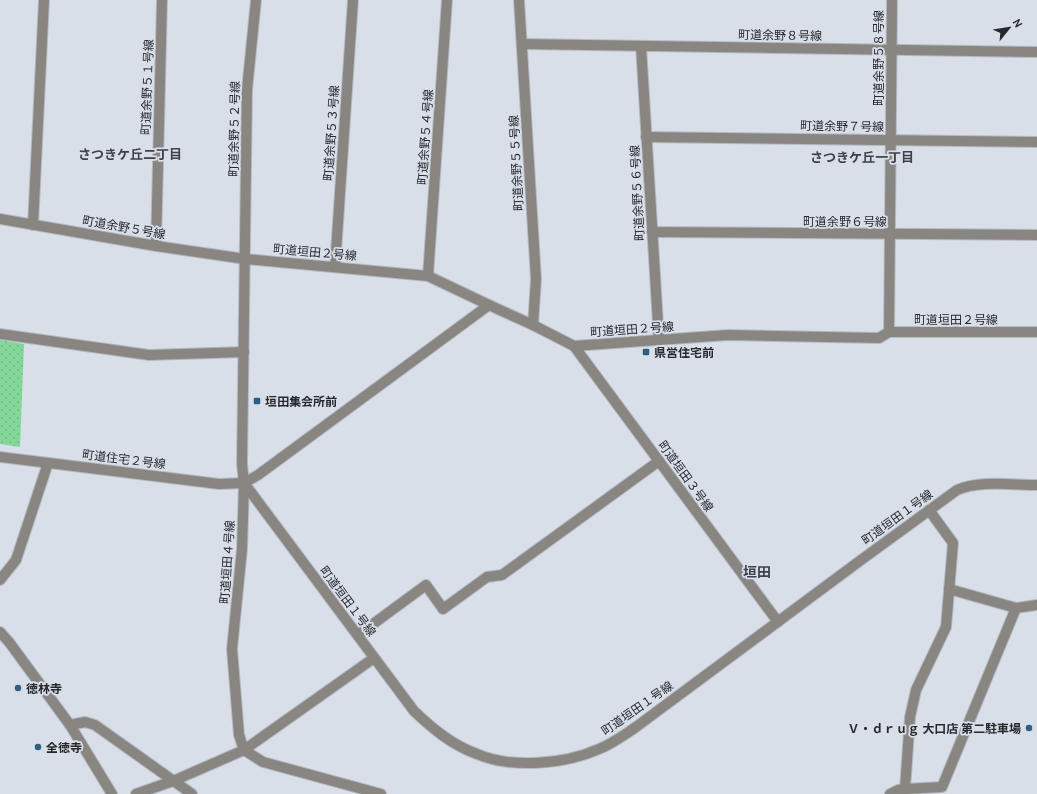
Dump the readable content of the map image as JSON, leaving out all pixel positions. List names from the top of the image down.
{
  "streets": {
    "street": [
      "町道余野８号線",
      "町道余野５８号線",
      "町道余野５１号線",
      "町道余野７号線",
      "町道余野５２号線",
      "町道余野５３号線",
      "町道余野５４号線",
      "町道余野５５号線",
      "町道余野５６号線",
      "町道余野６号線",
      "町道余野５号線",
      "町道垣田２号線",
      "町道住宅２号線",
      "町道垣田３号線",
      "町道垣田１号線",
      "町道垣田４号線"
    ]
  },
  "crossings": [
    ["町道余野８号線", "町道余野５８号線"],
    ["町道余野８号線", "町道余野５５号線"],
    ["町道余野８号線", "町道余野５６号線"],
    ["町道余野５８号線", "町道余野７号線"],
    ["町道余野５８号線", "町道余野６号線"],
    ["町道余野５８号線", "町道垣田２号線"],
    ["町道余野５１号線", "町道余野５号線"],
    ["町道余野７号線", "町道余野５６号線"],
    ["町道余野５２号線", "町道余野５号線"],
    ["町道余野５２号線", "町道垣田２号線"],
    ["町道余野５２号線", "町道垣田４号線"],
    ["町道余野５３号線", "町道垣田２号線"],
    ["町道余野５４号線", "町道垣田２号線"],
    ["町道余野５５号線", "町道垣田２号線"],
    ["町道余野５６号線", "町道余野６号線"],
    ["町道余野５６号線", "町道垣田２号線"],
    ["町道余野５号線", "町道垣田２号線"],
    ["町道余野５号線", "町道垣田４号線"],
    ["町道垣田２号線", "町道垣田３号線"],
    ["町道垣田２号線", "町道垣田４号線"],
    ["町道住宅２号線", "町道垣田１号線"],
    ["町道住宅２号線", "町道垣田４号線"],
    ["町道垣田３号線", "町道垣田１号線"],
    ["町道垣田１号線", "町道垣田４号線"]
  ],
  "districts": ["さつきケ丘二丁目", "さつきケ丘一丁目", "垣田"],
  "places": {
    "transit": ["県営住宅前", "垣田集会所前"],
    "other": ["徳林寺", "Ｖ・ｄｒｕｇ 大口店 第二駐車場", "全徳寺"]
  },
  "north": "top right"
}
